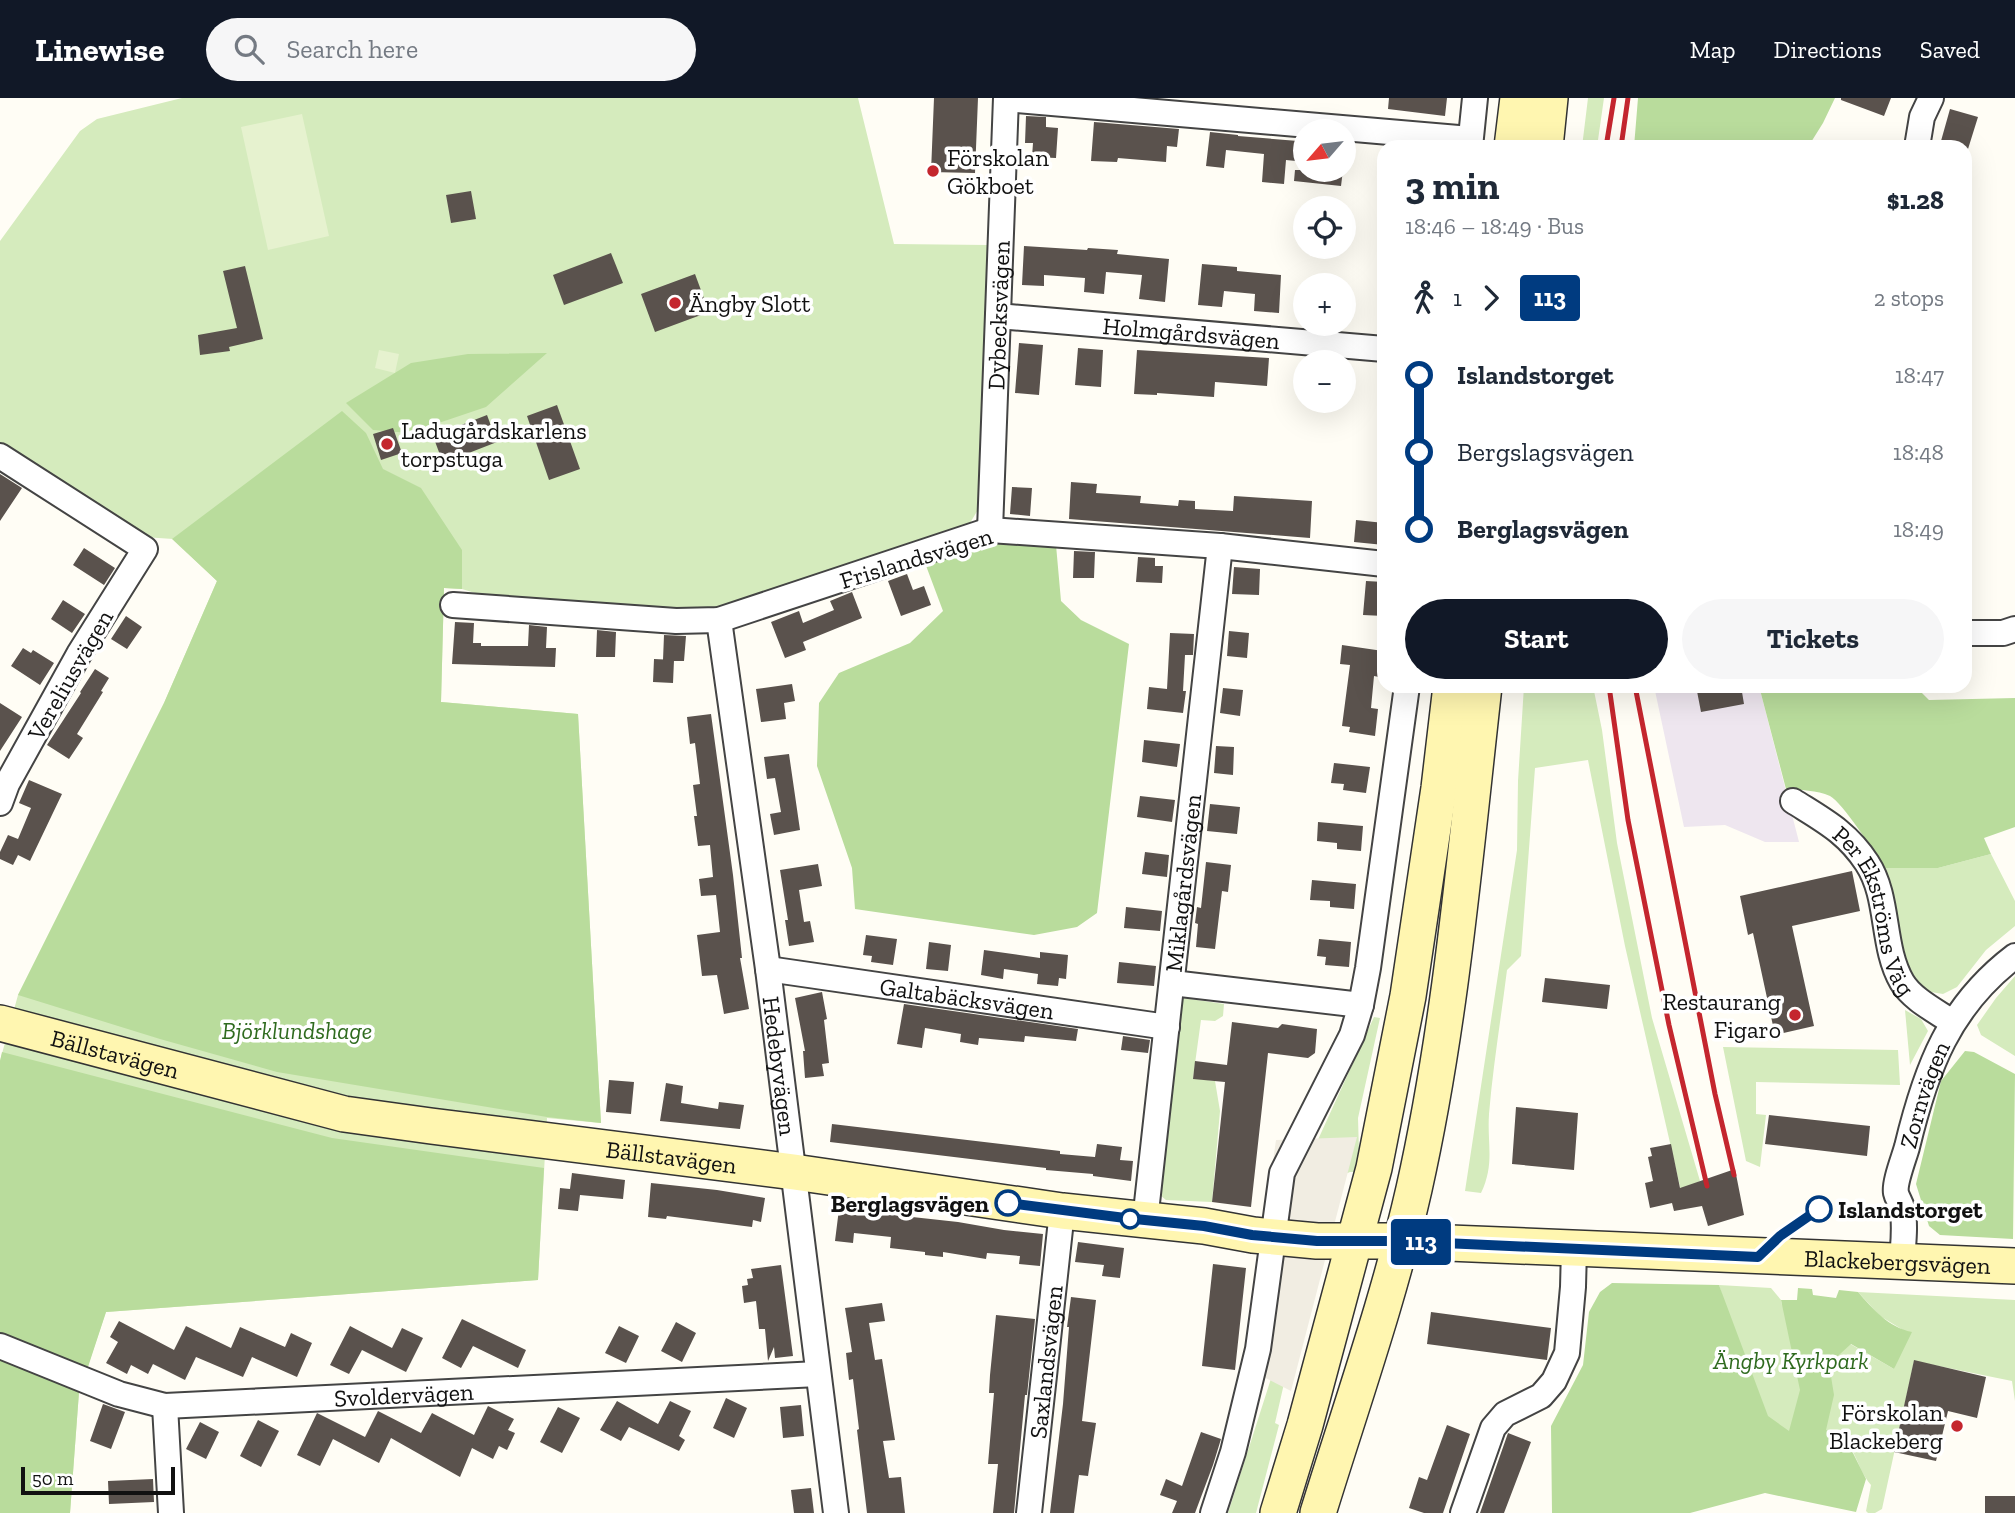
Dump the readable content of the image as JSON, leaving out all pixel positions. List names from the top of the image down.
{
  "streets": {
    "main road": ["Bällstavägen", "Blackebergsvägen"],
    "street": [
      "Dybecksvägen",
      "Holmgårdsvägen",
      "Frislandsvägen",
      "Vereliusvägen",
      "Miklagårdsvägen",
      "Per Ekströms Väg",
      "Galtabäcksvägen",
      "Hedebyvägen",
      "Zornvägen",
      "Saxlandsvägen",
      "Svoldervägen"
    ]
  },
  "crossings": [
    ["Dybecksvägen", "Holmgårdsvägen"],
    ["Dybecksvägen", "Frislandsvägen"],
    ["Frislandsvägen", "Miklagårdsvägen"],
    ["Frislandsvägen", "Hedebyvägen"],
    ["Miklagårdsvägen", "Galtabäcksvägen"],
    ["Miklagårdsvägen", "Bällstavägen"],
    ["Per Ekströms Väg", "Zornvägen"],
    ["Galtabäcksvägen", "Hedebyvägen"],
    ["Bällstavägen", "Hedebyvägen"],
    ["Bällstavägen", "Blackebergsvägen"],
    ["Bällstavägen", "Saxlandsvägen"],
    ["Hedebyvägen", "Svoldervägen"],
    ["Zornvägen", "Blackebergsvägen"]
  ],
  "parks": ["Björklundshage", "Ängby Kyrkpark"],
  "places": [
    "Förskolan Gökboet",
    "Ängby Slott",
    "Ladugårdskarlens torpstuga",
    "Restaurang Figaro",
    "Berglagsvägen",
    "Islandstorget",
    "Förskolan Blackeberg"
  ],
  "lines": ["bus line 113"],
  "scale_bar": "50 m",
  "north": "bottom left",
  "page": {
    "header": "Linewise",
    "search": "Search here",
    "nav": ["Map", "Directions", "Saved"],
    "on_map": "113",
    "map_buttons": ["+", "−"],
    "heading": ["3 min", "18:46 – 18:49 · Bus", "$1.28"],
    "legs": ["1", "113", "2 stops"],
    "list": [
      {
        "name": "Islandstorget",
        "value": "18:47"
      },
      {
        "name": "Bergslagsvägen",
        "value": "18:48"
      },
      {
        "name": "Berglagsvägen",
        "value": "18:49"
      }
    ],
    "buttons": ["Start", "Tickets"],
    "scale": "50 m"
  }
}
